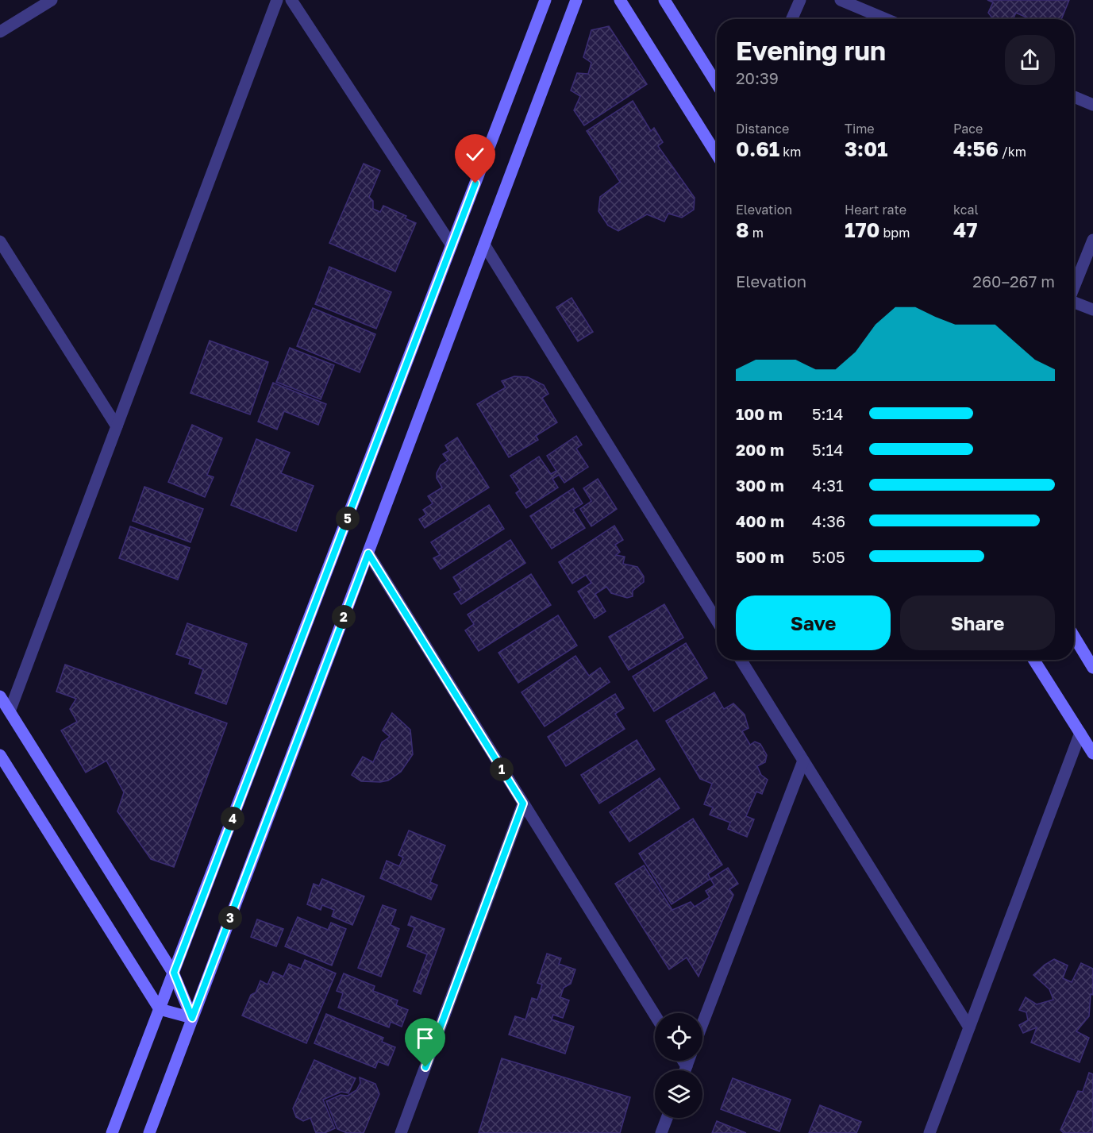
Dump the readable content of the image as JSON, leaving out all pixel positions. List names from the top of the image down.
{
  "page": {
    "heading": ["Evening run", "20:39"],
    "stats": [
      ["Distance", "0.61 km"],
      ["Time", "3:01"],
      ["Pace", "4:56 /km"],
      ["Elevation", "8 m"],
      ["Heart rate", "170 bpm"],
      ["kcal", "47"]
    ],
    "chart": ["Elevation", "260–267 m"],
    "list": [
      {
        "name": "100 m",
        "note": "5:14"
      },
      {
        "name": "200 m",
        "note": "5:14"
      },
      {
        "name": "300 m",
        "note": "4:31"
      },
      {
        "name": "400 m",
        "note": "4:36"
      },
      {
        "name": "500 m",
        "note": "5:05"
      }
    ],
    "pins": [
      "5",
      "2",
      "1",
      "4",
      "3"
    ],
    "buttons": ["Save", "Share"]
  }
}
